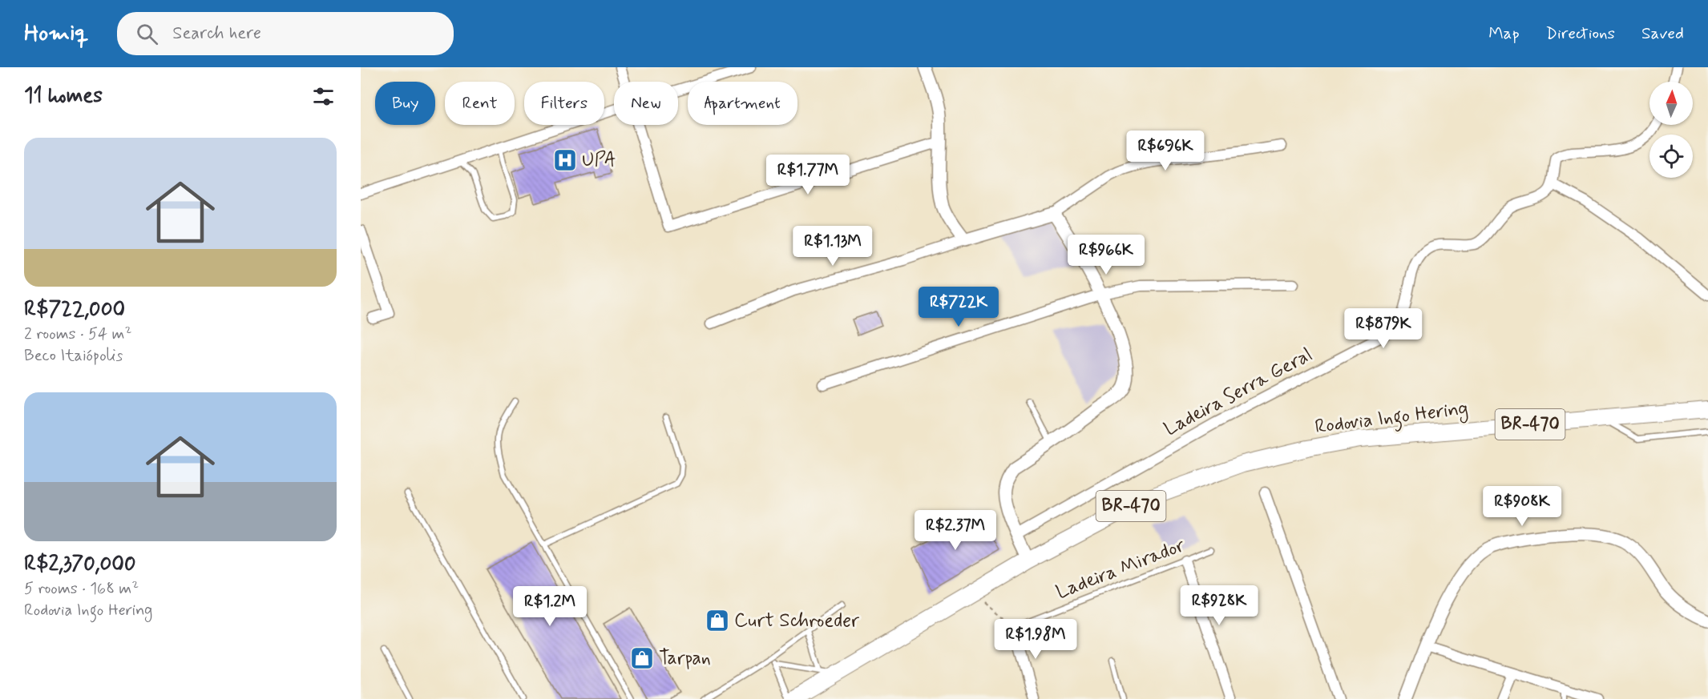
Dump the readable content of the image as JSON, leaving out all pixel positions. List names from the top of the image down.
{
  "streets": {
    "highway": ["Rodovia Ingo Hering", "BR-470"],
    "street": ["Ladeira Serra Geral"],
    "lane": ["Ladeira Mirador"]
  },
  "places": {
    "hospital": ["UPA"],
    "shop": ["Curt Schroeder", "Tarpan"]
  },
  "north": "top",
  "page": {
    "header": "Homiq",
    "search": "Search here",
    "nav": ["Map", "Directions", "Saved"],
    "heading": "11 homes",
    "chip": [
      "Buy",
      "Rent",
      "Filters",
      "New",
      "Apartment"
    ],
    "list": [
      {
        "name": "R$722,000",
        "note": "2 rooms · 54 m² · Beco Itaiópolis"
      },
      {
        "name": "R$2,370,000",
        "note": "5 rooms · 168 m² · Rodovia Ingo Hering"
      }
    ],
    "price": [
      "R$696K",
      "R$1.77M",
      "R$1.13M",
      "R$966K",
      "R$722K",
      "R$879K",
      "R$908K",
      "R$2.37M",
      "R$928K",
      "R$1.2M",
      "R$1.98M"
    ]
  }
}
